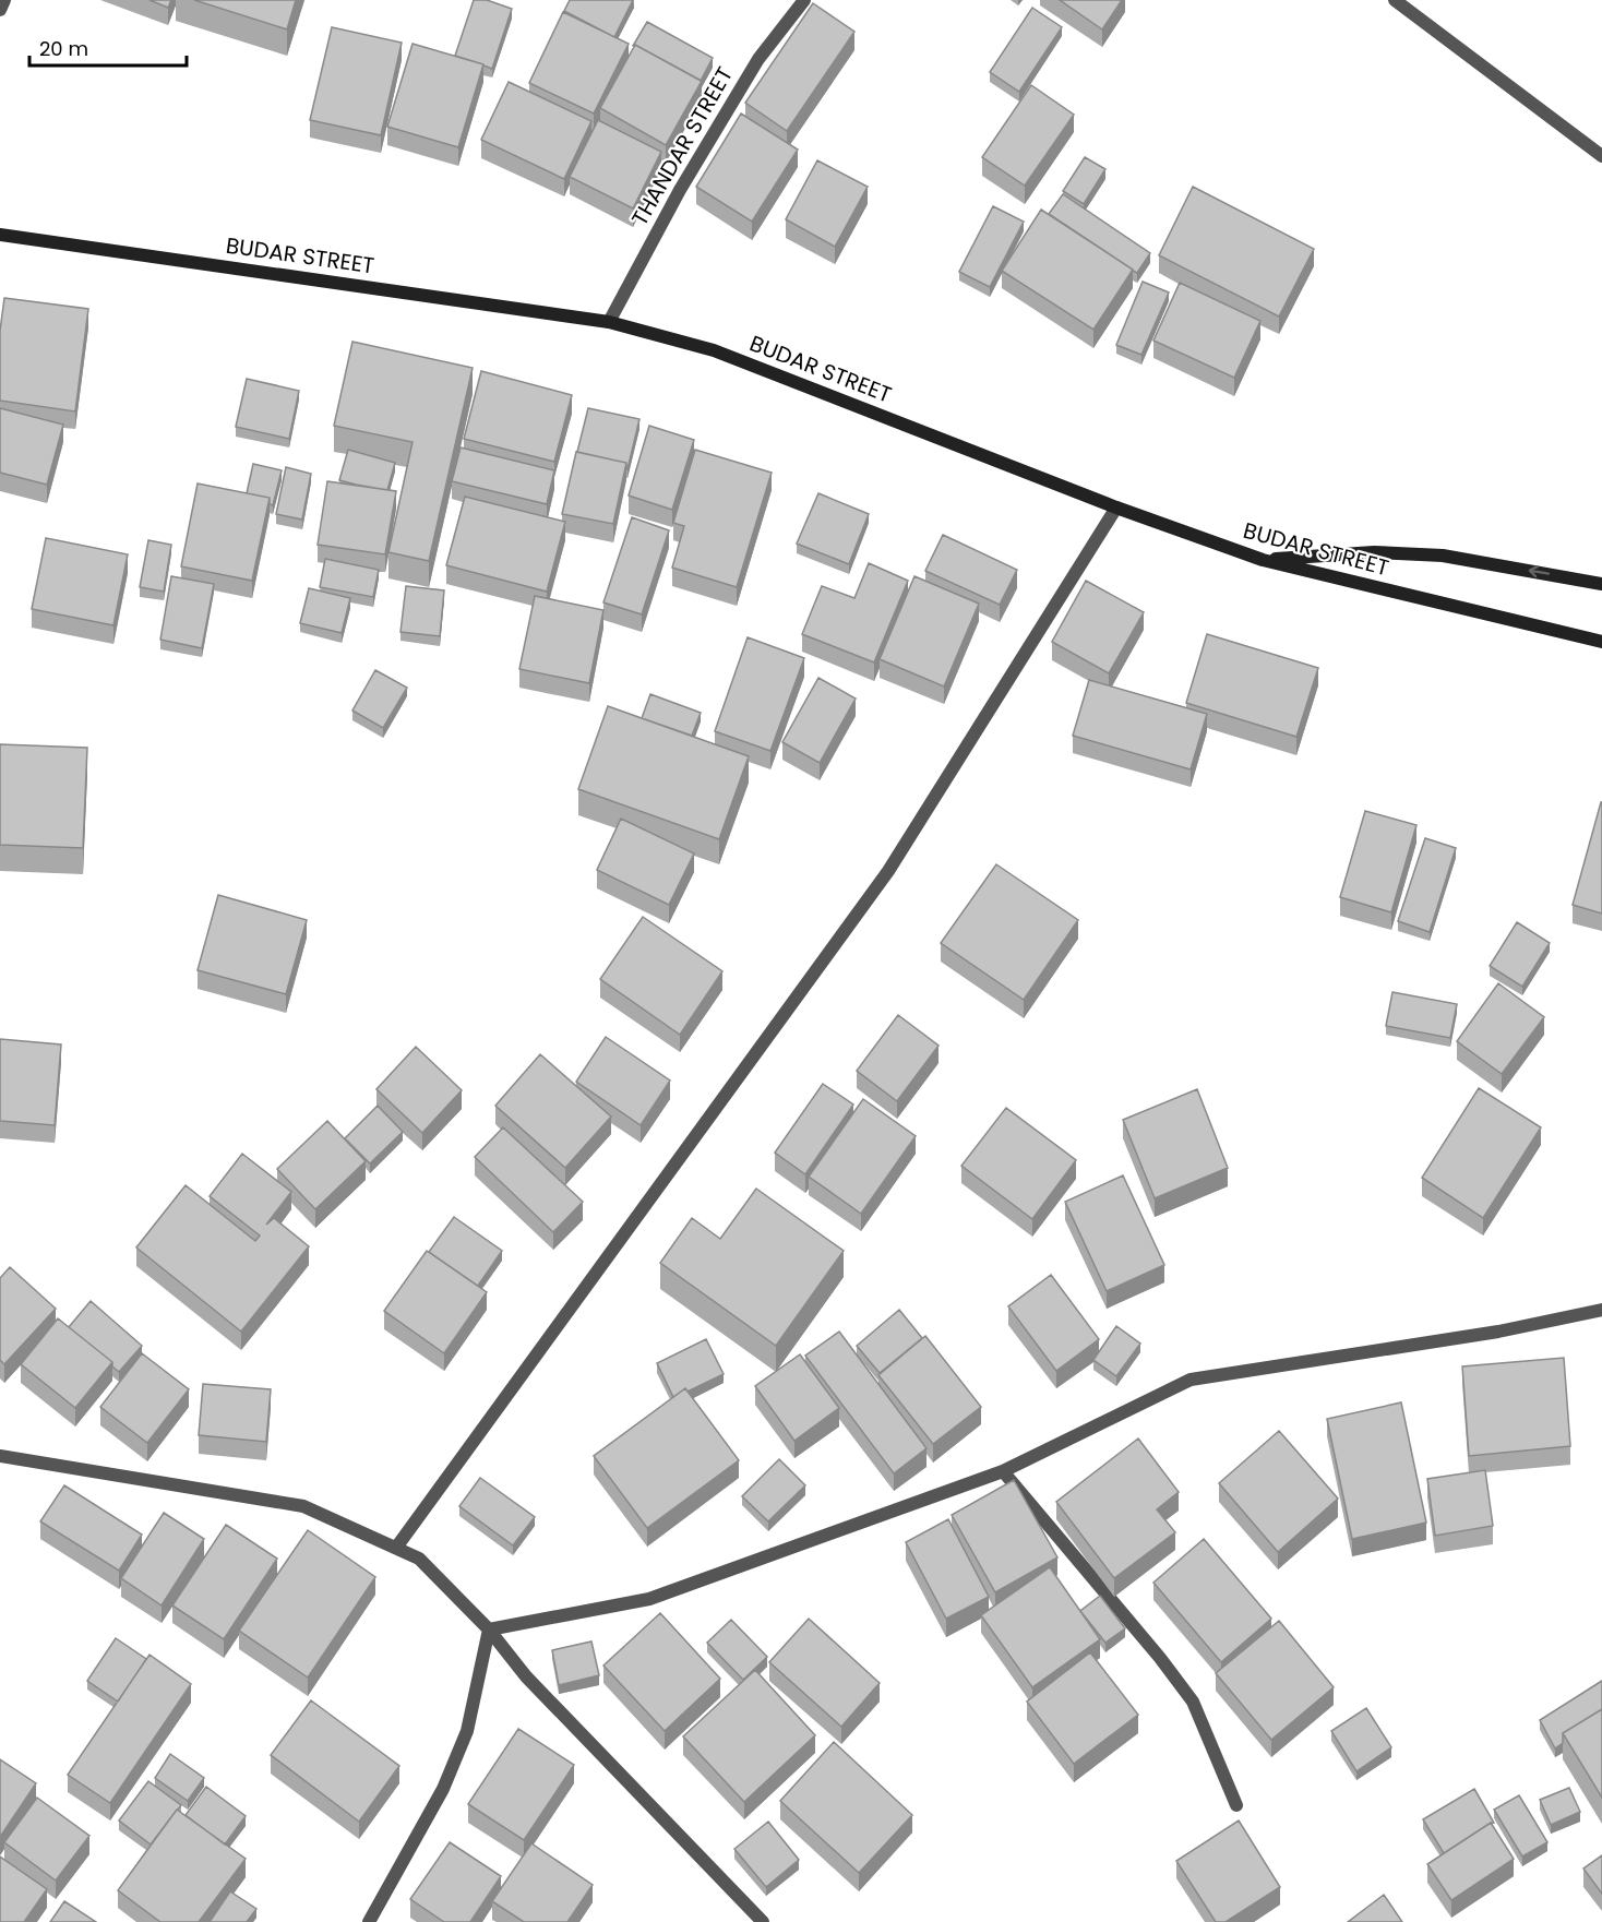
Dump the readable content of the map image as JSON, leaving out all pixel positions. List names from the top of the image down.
{
  "streets": {
    "main road": ["BUDAR STREET"],
    "street": ["THANDAR STREET"]
  },
  "crossings": [
    ["THANDAR STREET", "BUDAR STREET"]
  ],
  "scale_bar": "20 m"
}
